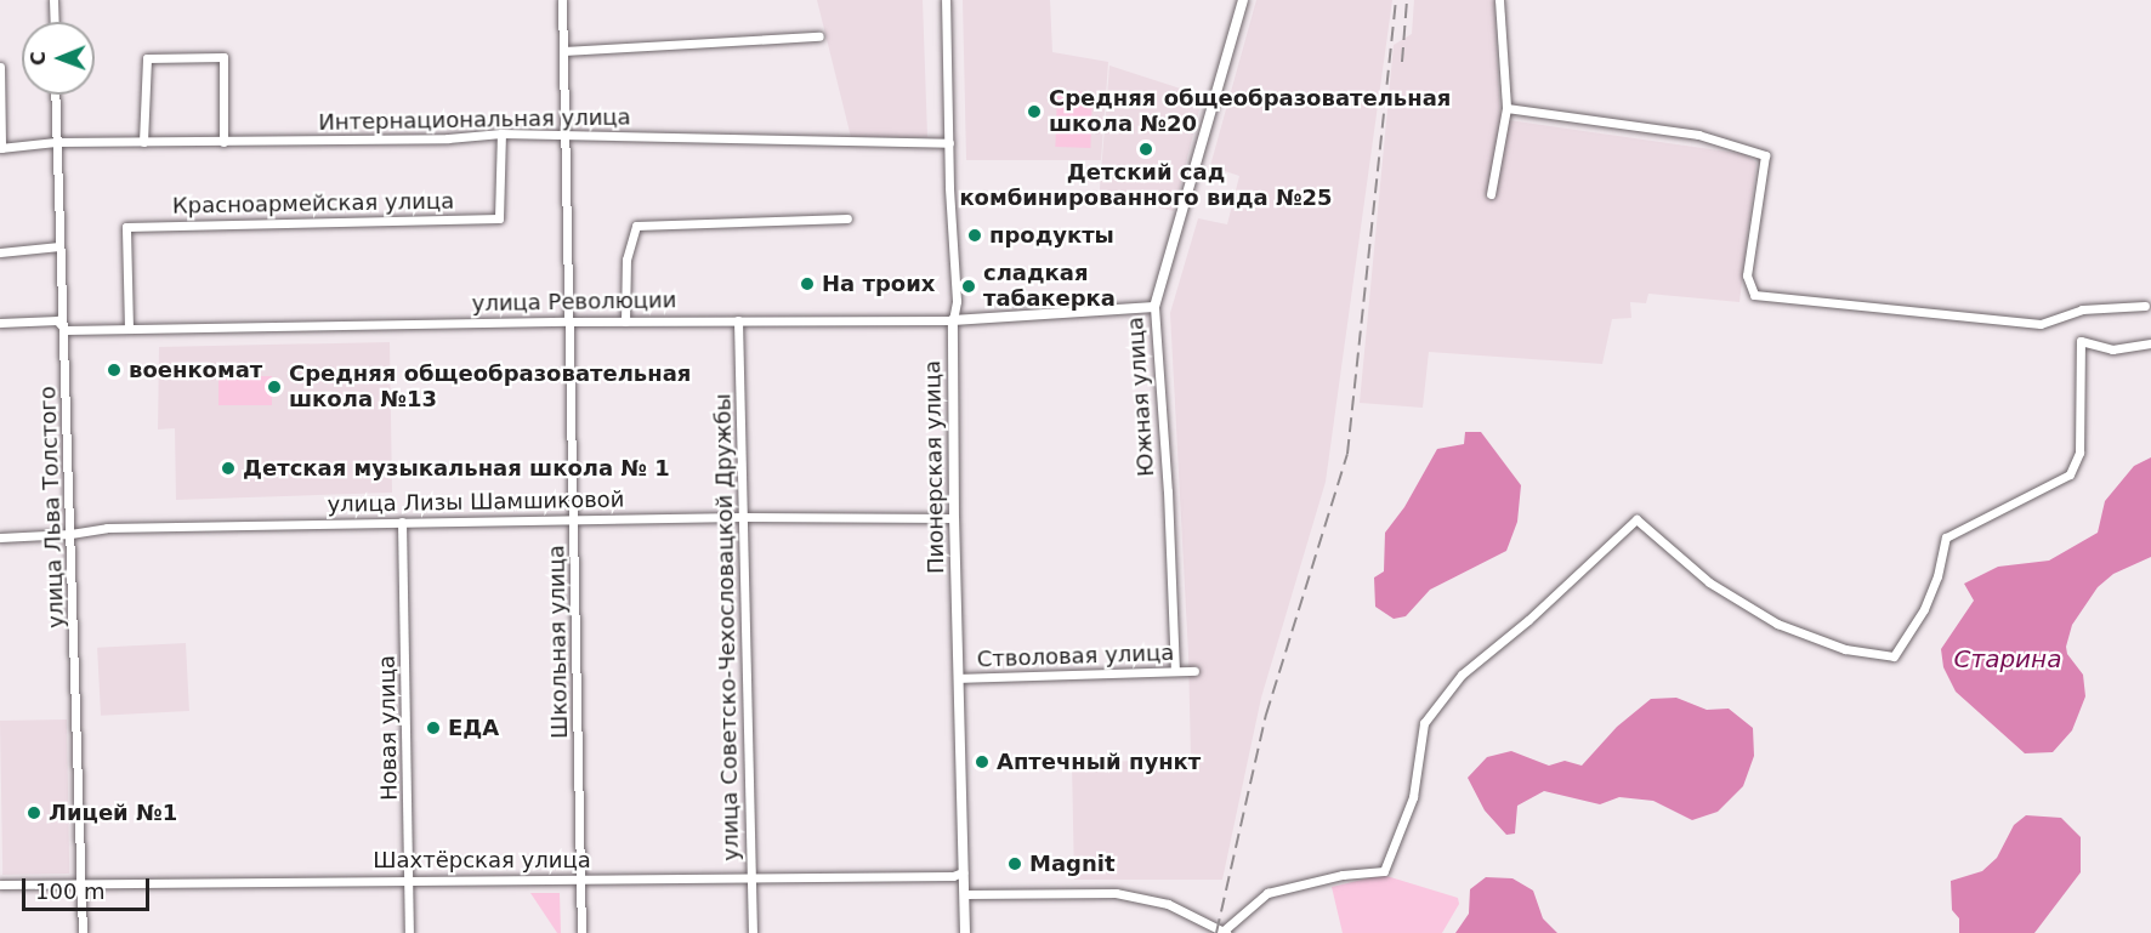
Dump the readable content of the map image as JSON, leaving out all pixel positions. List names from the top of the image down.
{
  "streets": {
    "street": [
      "Интернациональная улица",
      "Красноармейская улица",
      "улица Революции",
      "Южная улица",
      "Пионерская улица",
      "улица Лизы Шамшиковой",
      "улица Льва Толстого",
      "улица Советско-Чехословацкой Дружбы",
      "Школьная улица",
      "Стволовая улица",
      "Новая улица",
      "Шахтёрская улица"
    ]
  },
  "crossings": [
    ["Интернациональная улица", "Красноармейская улица"],
    ["Интернациональная улица", "Пионерская улица"],
    ["Интернациональная улица", "улица Льва Толстого"],
    ["Интернациональная улица", "Школьная улица"],
    ["Красноармейская улица", "улица Революции"],
    ["улица Революции", "Южная улица"],
    ["улица Революции", "Пионерская улица"],
    ["улица Революции", "улица Льва Толстого"],
    ["улица Революции", "улица Советско-Чехословацкой Дружбы"],
    ["улица Революции", "Школьная улица"],
    ["Южная улица", "Стволовая улица"],
    ["Пионерская улица", "улица Лизы Шамшиковой"],
    ["Пионерская улица", "Стволовая улица"],
    ["Пионерская улица", "Шахтёрская улица"],
    ["улица Лизы Шамшиковой", "улица Льва Толстого"],
    ["улица Лизы Шамшиковой", "улица Советско-Чехословацкой Дружбы"],
    ["улица Лизы Шамшиковой", "Школьная улица"],
    ["улица Лизы Шамшиковой", "Новая улица"],
    ["улица Льва Толстого", "Шахтёрская улица"],
    ["улица Советско-Чехословацкой Дружбы", "Шахтёрская улица"],
    ["Школьная улица", "Шахтёрская улица"],
    ["Новая улица", "Шахтёрская улица"]
  ],
  "water": ["Cтарина"],
  "places": [
    "Средняя общеобразовательная школа №20",
    "Детский сад комбинированного вида №25",
    "продукты",
    "На троих",
    "сладкая табакерка",
    "военкомат",
    "Средняя общеобразовательная школа №13",
    "Детская музыкальная школа № 1",
    "ЕДА",
    "Аптечный пункт",
    "Лицей №1",
    "Magnit"
  ],
  "scale_bar": "100 m",
  "north": "left"
}
